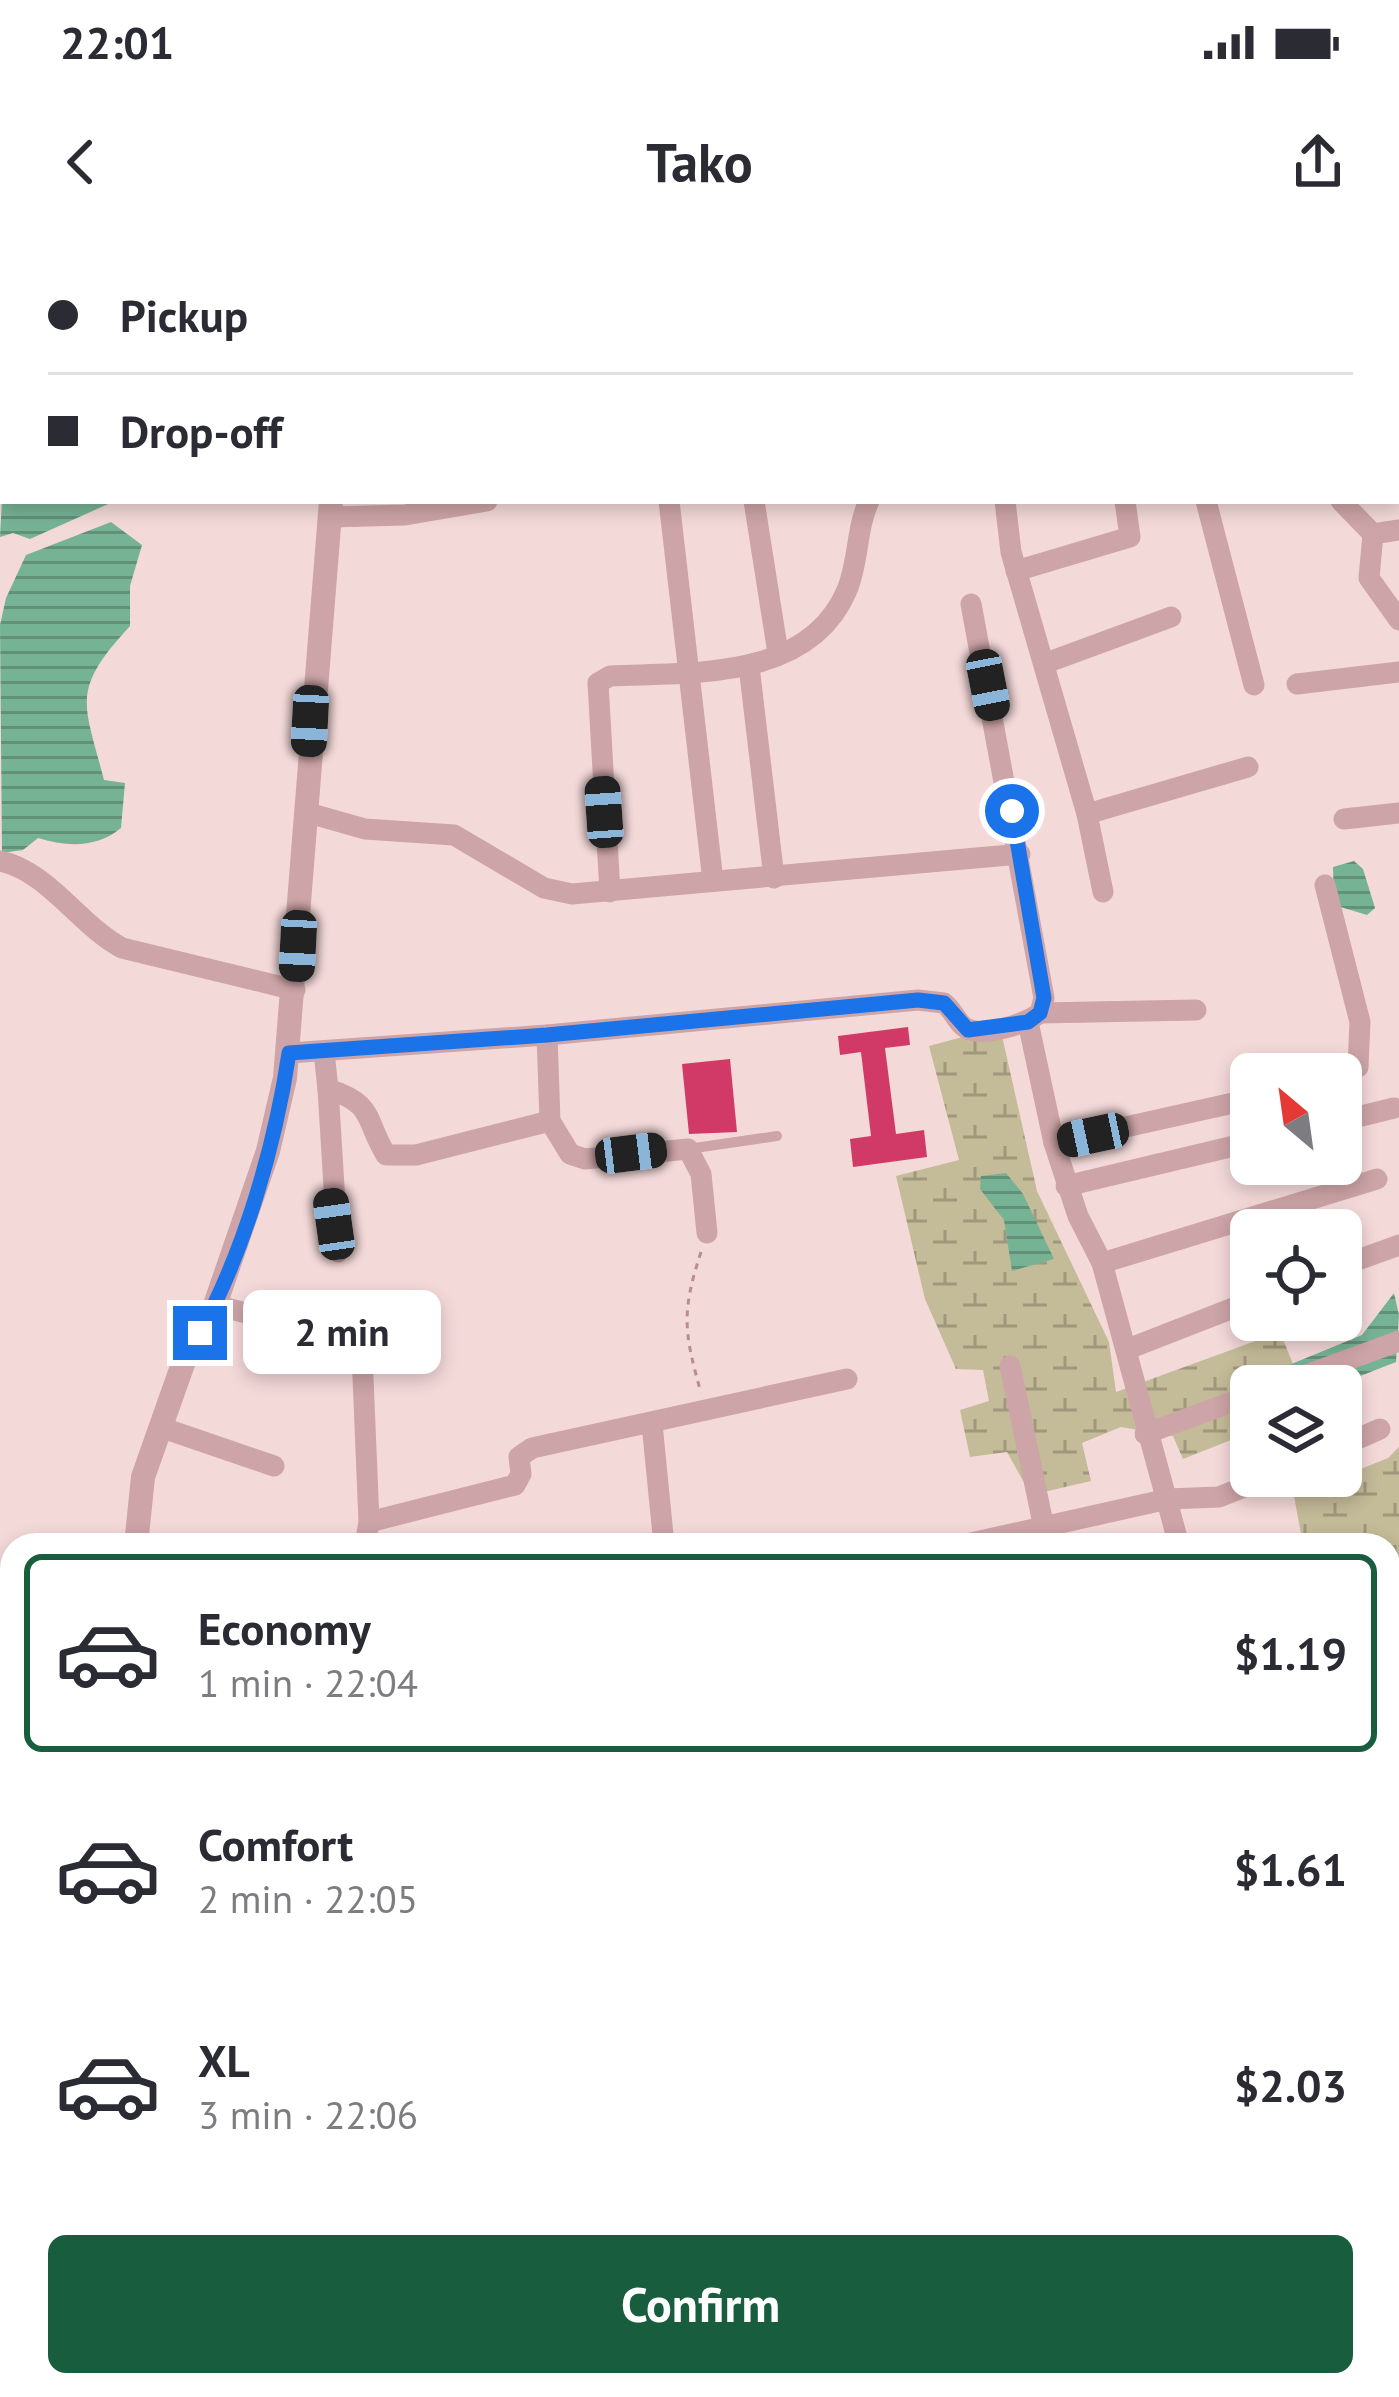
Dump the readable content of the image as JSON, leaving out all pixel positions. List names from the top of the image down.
{
  "north": "top left",
  "page": {
    "status": "22:01",
    "header": "Tako",
    "banner": ["Pickup", "Drop-off"],
    "bubble": "2 min",
    "list": [
      {
        "name": "Economy",
        "note": "1 min · 22:04",
        "value": "$1.19"
      },
      {
        "name": "Comfort",
        "note": "2 min · 22:05",
        "value": "$1.61"
      },
      {
        "name": "XL",
        "note": "3 min · 22:06",
        "value": "$2.03"
      }
    ],
    "buttons": "Confirm"
  }
}
